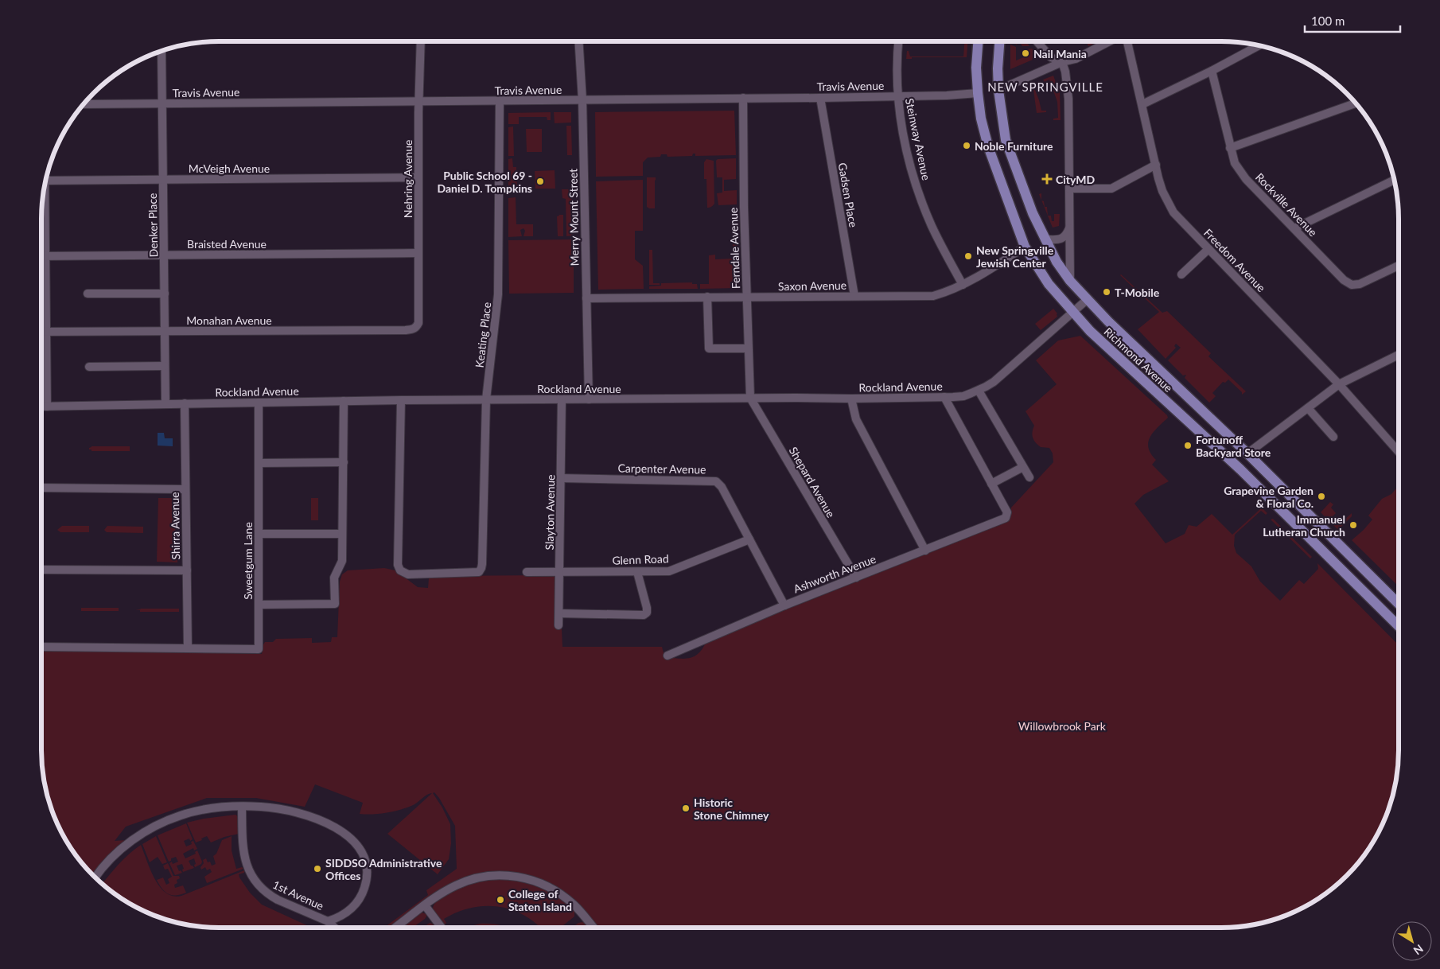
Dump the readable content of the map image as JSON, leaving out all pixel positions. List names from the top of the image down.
{
  "streets": {
    "main road": ["Richmond Avenue"],
    "street": [
      "Travis Avenue",
      "Steinway Avenue",
      "McVeigh Avenue",
      "Nehring Avenue",
      "Gadsen Place",
      "Rockville Avenue",
      "Merry Mount Street",
      "Denker Place",
      "Braisted Avenue",
      "Ferndale Avenue",
      "Freedom Avenue",
      "Saxon Avenue",
      "Monahan Avenue",
      "Keating Place",
      "Rockland Avenue",
      "Carpenter Avenue",
      "Shepard Avenue",
      "Slayton Avenue",
      "Shirra Avenue",
      "Glenn Road",
      "Sweetgum Lane",
      "Ashworth Avenue",
      "1st Avenue"
    ]
  },
  "crossings": [
    ["Travis Avenue", "Steinway Avenue"],
    ["Travis Avenue", "Nehring Avenue"],
    ["Travis Avenue", "Gadsen Place"],
    ["Travis Avenue", "Merry Mount Street"],
    ["Travis Avenue", "Denker Place"],
    ["Travis Avenue", "Ferndale Avenue"],
    ["Travis Avenue", "Keating Place"],
    ["Travis Avenue", "Richmond Avenue"],
    ["Steinway Avenue", "Saxon Avenue"],
    ["McVeigh Avenue", "Nehring Avenue"],
    ["McVeigh Avenue", "Denker Place"],
    ["Nehring Avenue", "Braisted Avenue"],
    ["Nehring Avenue", "Monahan Avenue"],
    ["Gadsen Place", "Saxon Avenue"],
    ["Merry Mount Street", "Saxon Avenue"],
    ["Merry Mount Street", "Rockland Avenue"],
    ["Denker Place", "Braisted Avenue"],
    ["Denker Place", "Monahan Avenue"],
    ["Denker Place", "Rockland Avenue"],
    ["Ferndale Avenue", "Saxon Avenue"],
    ["Ferndale Avenue", "Rockland Avenue"],
    ["Ferndale Avenue", "Shepard Avenue"],
    ["Saxon Avenue", "Richmond Avenue"],
    ["Keating Place", "Rockland Avenue"],
    ["Richmond Avenue", "Rockland Avenue"],
    ["Rockland Avenue", "Shepard Avenue"],
    ["Rockland Avenue", "Slayton Avenue"],
    ["Rockland Avenue", "Shirra Avenue"],
    ["Rockland Avenue", "Sweetgum Lane"],
    ["Carpenter Avenue", "Slayton Avenue"],
    ["Carpenter Avenue", "Glenn Road"],
    ["Carpenter Avenue", "Ashworth Avenue"],
    ["Shepard Avenue", "Ashworth Avenue"],
    ["Slayton Avenue", "Glenn Road"],
    ["Shirra Avenue", "Sweetgum Lane"]
  ],
  "districts": ["NEW SPRINGVILLE"],
  "parks": ["Willowbrook Park"],
  "places": {
    "other": [
      "Nail Mania",
      "Noble Furniture",
      "Public School 69 - Daniel D. Tompkins",
      "New Springville Jewish Center",
      "T-Mobile",
      "Fortunoff Backyard Store",
      "Grapevine Garden & Floral Co.",
      "Immanuel Lutheran Church",
      "Historic Stone Chimney",
      "SIDDSO Administrative Offices",
      "College of Staten Island"
    ],
    "health": ["CityMD"]
  },
  "scale_bar": "100 m",
  "north": "bottom right"
}
